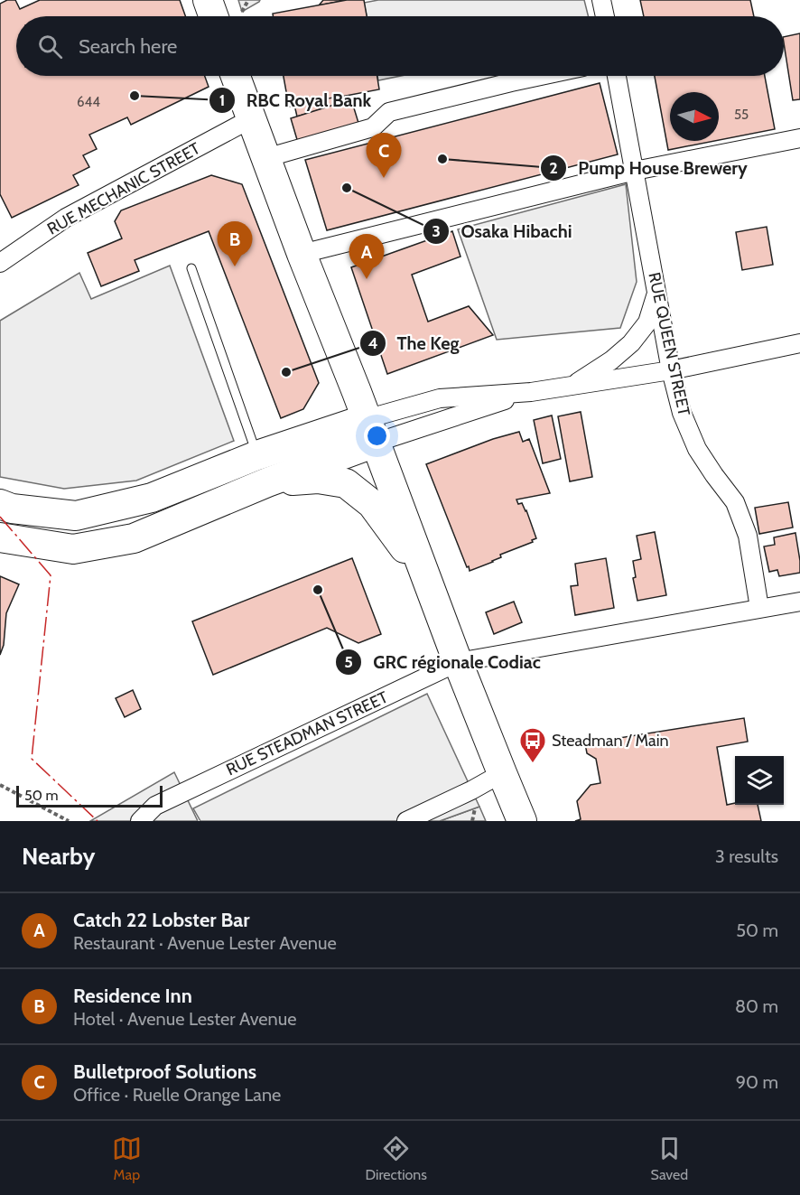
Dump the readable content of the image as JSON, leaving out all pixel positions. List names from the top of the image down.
{
  "streets": {
    "street": ["RUE MECHANIC STREET", "RUE QUEEN STREET", "RUE STEADMAN STREET"]
  },
  "crossings": [
    ["RUE QUEEN STREET", "RUE STEADMAN STREET"]
  ],
  "places": {
    "other": [
      "RBC Royal Bank",
      "Pump House Brewery",
      "Osaka Hibachi",
      "The Keg",
      "GRC régionale Codiac"
    ],
    "bus stop": ["Steadman / Main"]
  },
  "house_numbers": ["644", "55"],
  "scale_bar": "50 m",
  "north": "right",
  "page": {
    "search": "Search here",
    "pins": ["C", "B", "A"],
    "scale": "50 m",
    "heading": ["Nearby", "3 results"],
    "list": [
      {
        "mark": "A",
        "name": "Catch 22 Lobster Bar",
        "note": "Restaurant · Avenue Lester Avenue",
        "value": "50 m"
      },
      {
        "mark": "B",
        "name": "Residence Inn",
        "note": "Hotel · Avenue Lester Avenue",
        "value": "80 m"
      },
      {
        "mark": "C",
        "name": "Bulletproof Solutions",
        "note": "Office · Ruelle Orange Lane",
        "value": "90 m"
      }
    ],
    "nav": ["Map", "Directions", "Saved"]
  }
}
